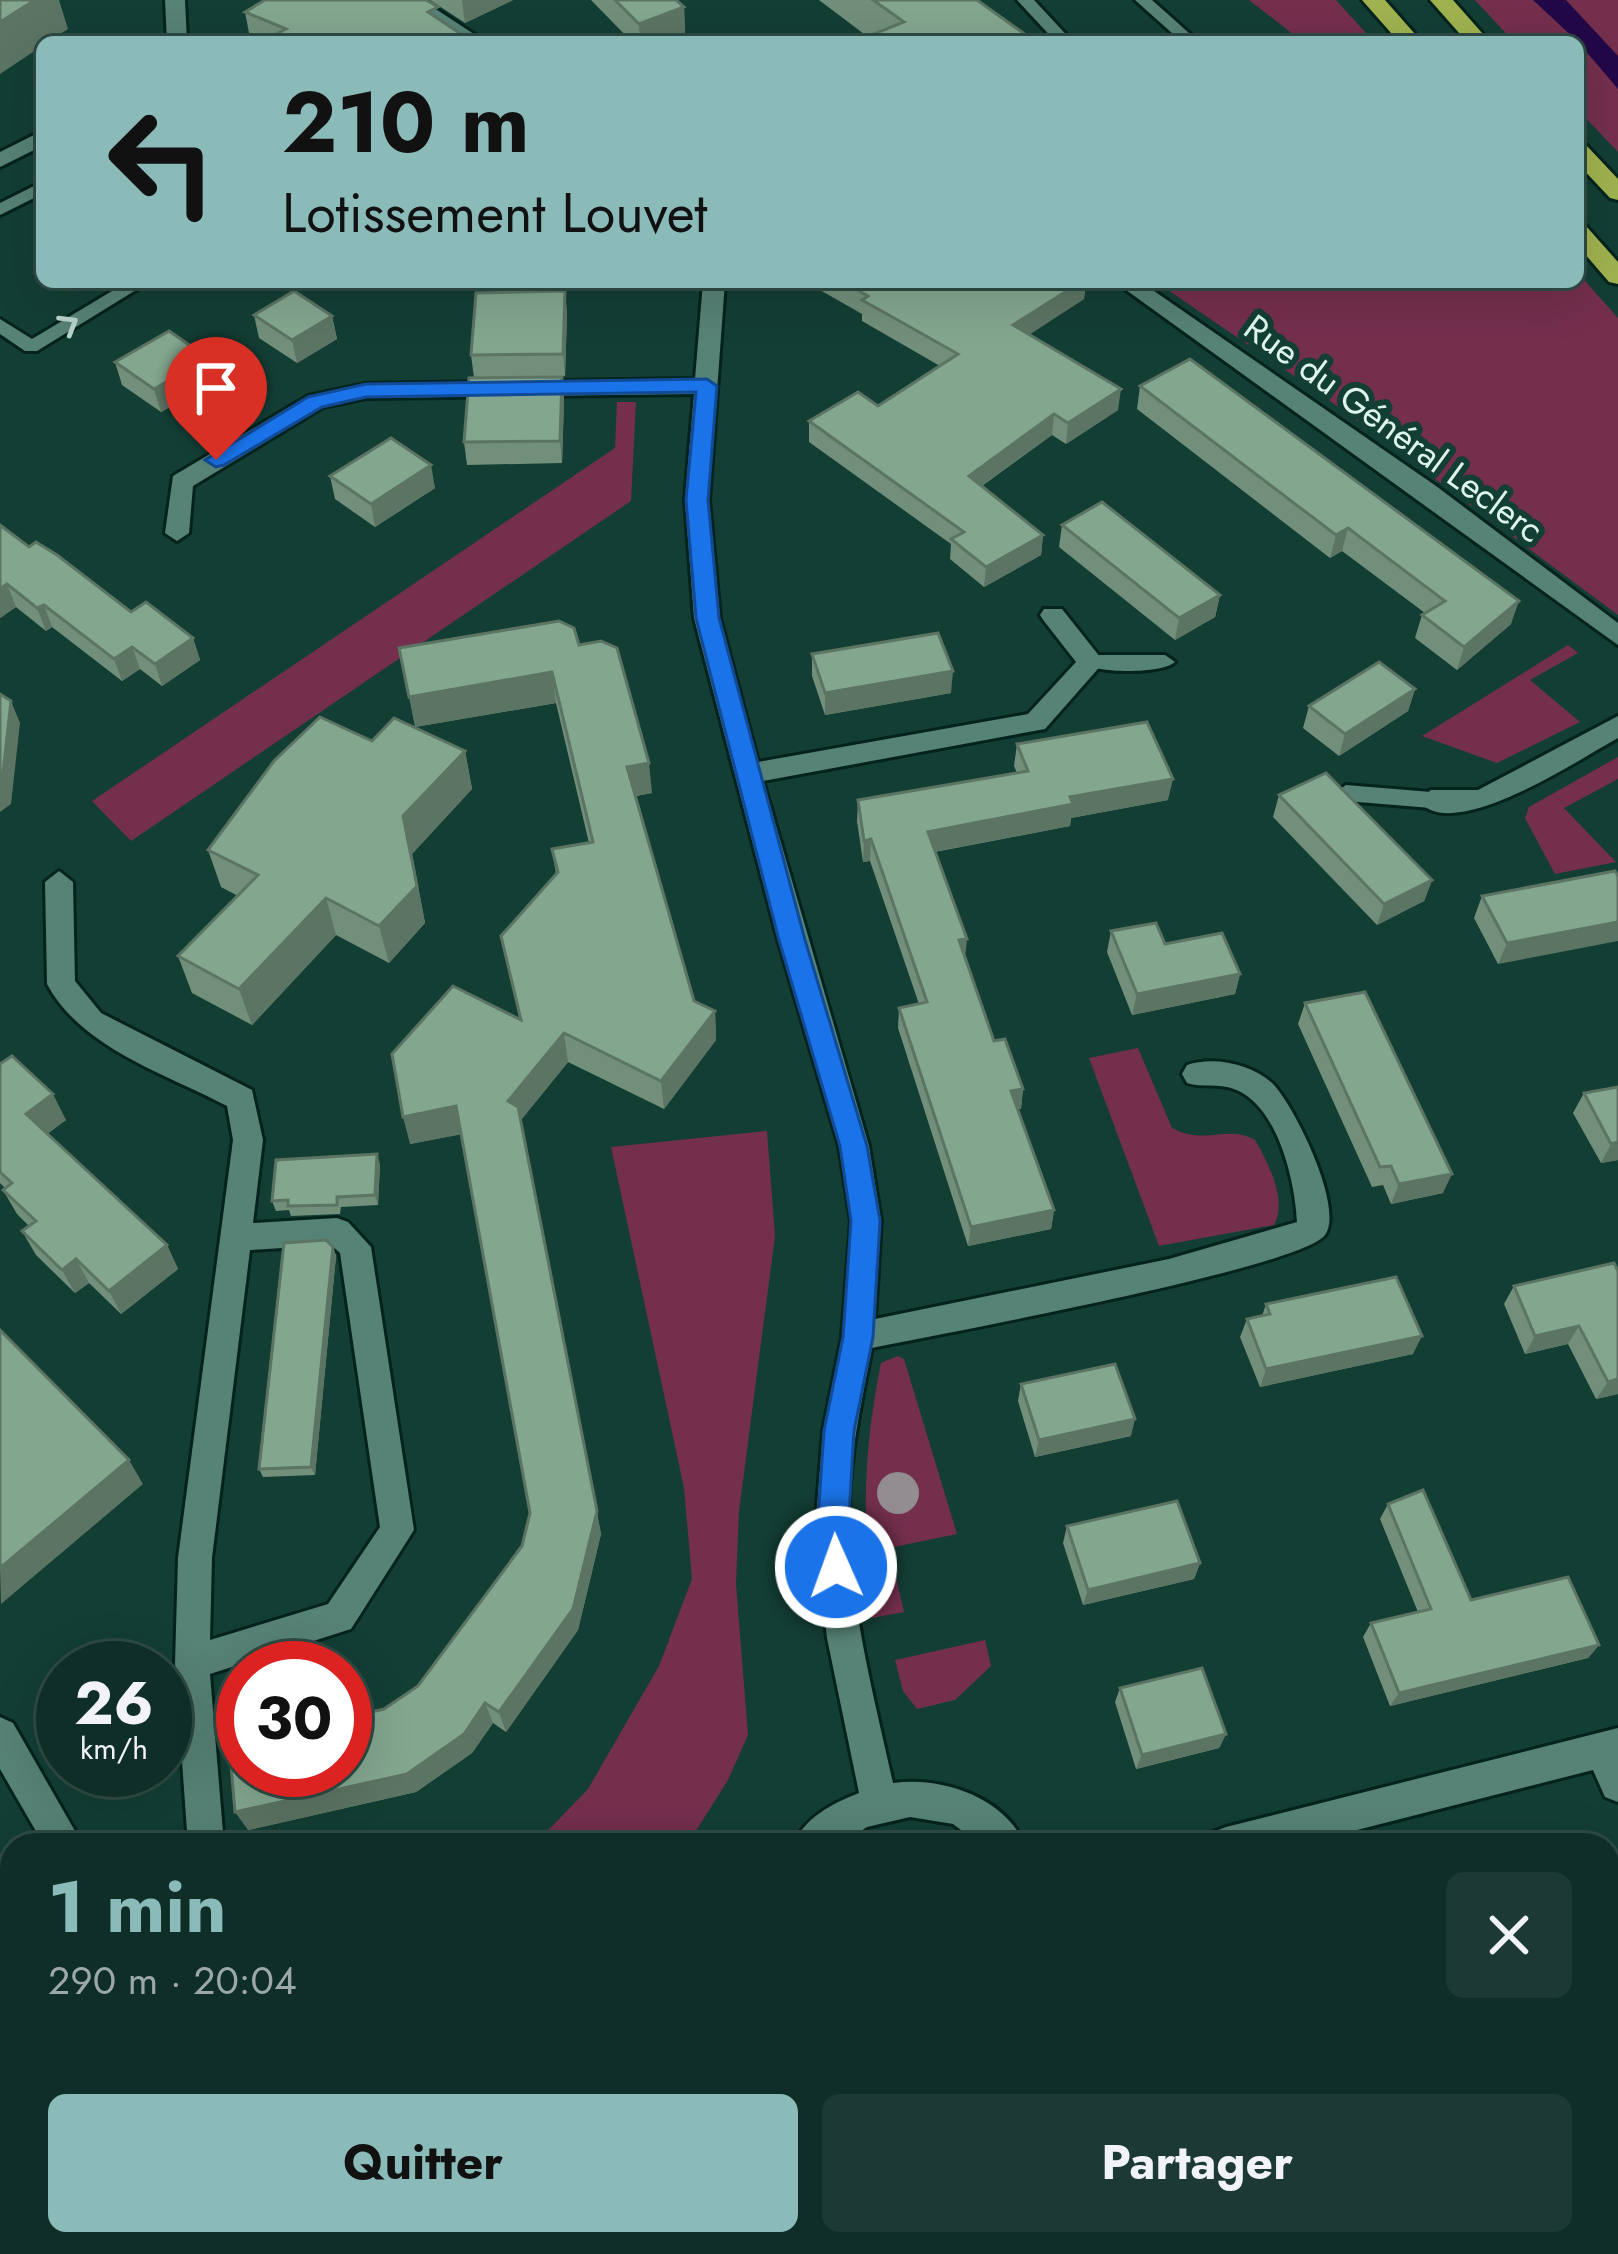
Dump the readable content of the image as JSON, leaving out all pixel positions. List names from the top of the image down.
{
  "streets": {
    "street": ["Rue du Général Leclerc"]
  },
  "page": {
    "turn": ["210 m", "Lotissement Louvet"],
    "speed": "26 km/h",
    "limit": "30",
    "heading": ["1 min", "290 m · 20:04"],
    "buttons": ["Quitter", "Partager"]
  }
}
